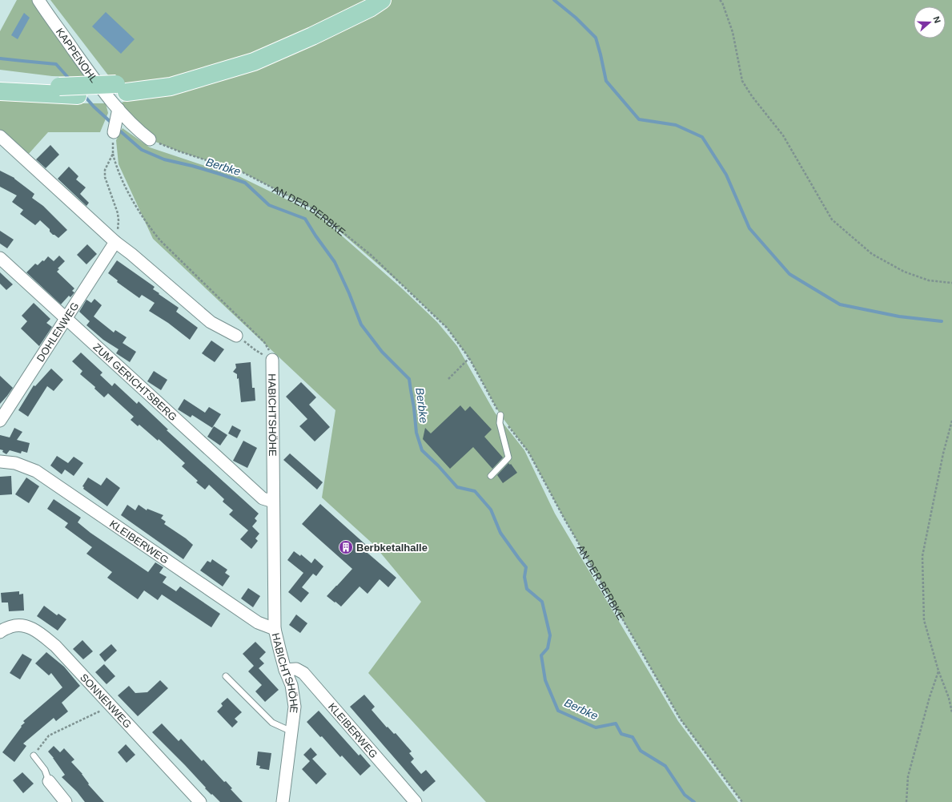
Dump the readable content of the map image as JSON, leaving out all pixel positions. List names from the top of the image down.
{
  "streets": {
    "street": [
      "KAPPENOHL",
      "DOHLENWEG",
      "ZUM GERICHTSBERG",
      "HABICHTSHÖHE",
      "KLEIBERWEG",
      "SONNENWEG"
    ],
    "path": ["AN DER BERBKE"]
  },
  "crossings": [
    ["DOHLENWEG", "ZUM GERICHTSBERG"],
    ["DOHLENWEG", "HABICHTSHÖHE"],
    ["ZUM GERICHTSBERG", "HABICHTSHÖHE"],
    ["HABICHTSHÖHE", "KLEIBERWEG"]
  ],
  "water": ["Berbke"],
  "places": {
    "building": ["Berbketalhalle"]
  },
  "north": "right"
}
